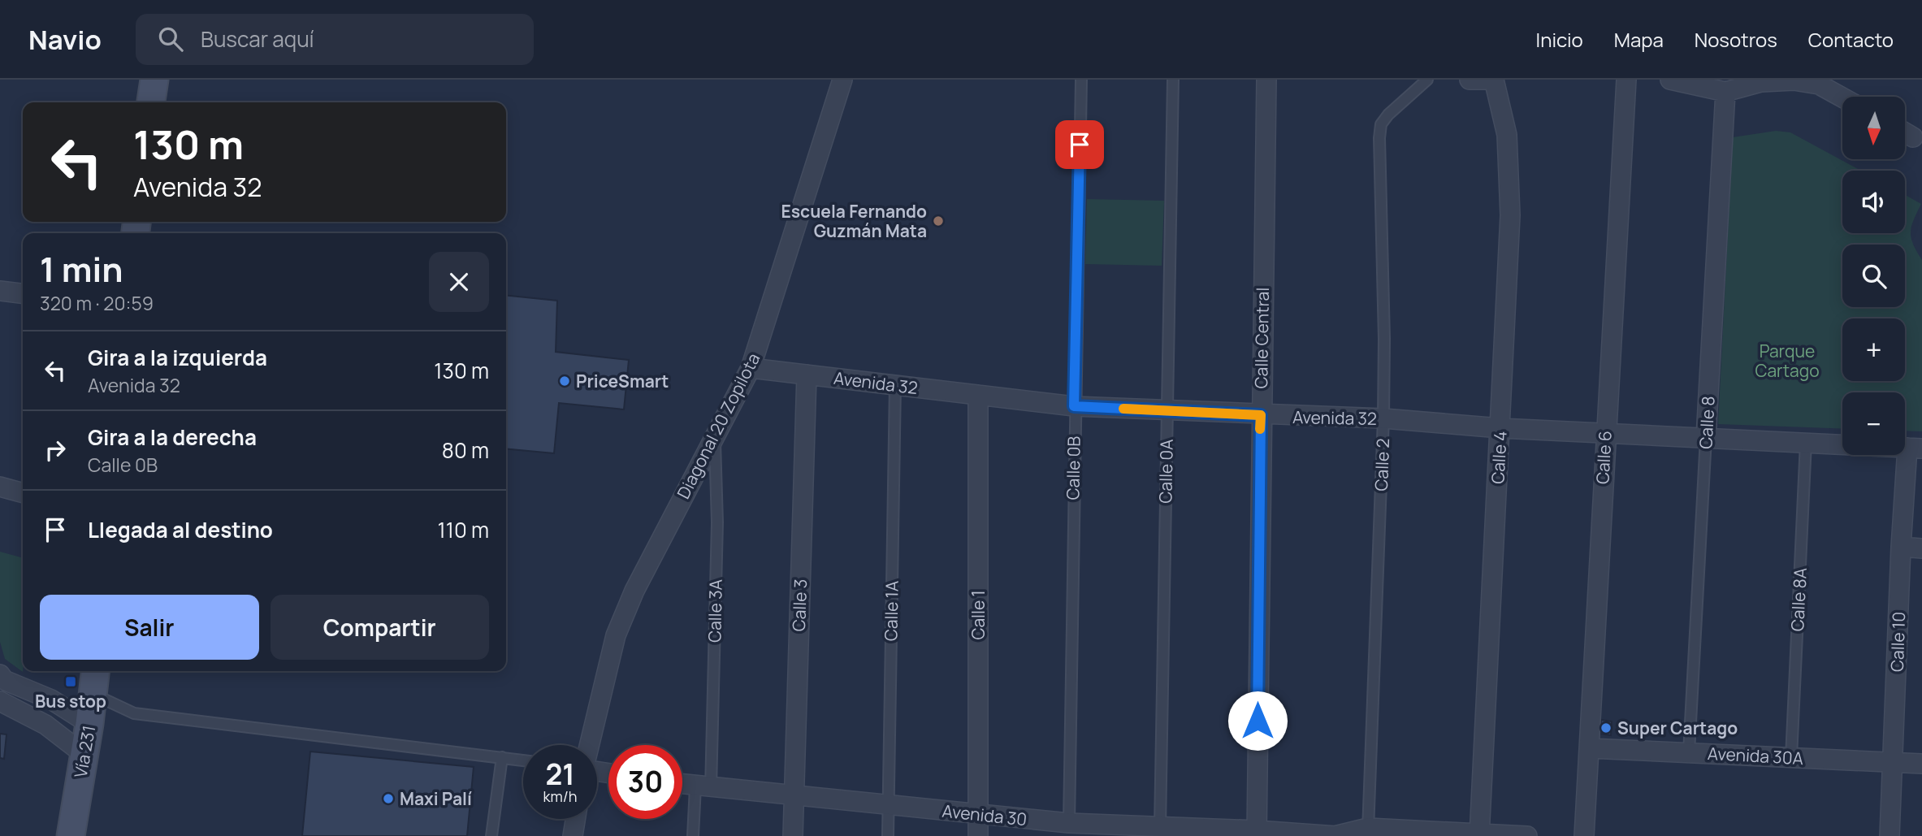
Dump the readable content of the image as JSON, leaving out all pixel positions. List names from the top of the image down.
{
  "streets": {
    "main road": ["Vía 231"],
    "street": [
      "Calle Central",
      "Avenida 32",
      "Calle 8",
      "Diagonal 20 Zopilota",
      "Calle 4",
      "Calle 6",
      "Calle 3",
      "Calle 1",
      "Calle 10",
      "Avenida 30A",
      "Avenida 30"
    ],
    "lane": [
      "Calle 2",
      "Calle 0B",
      "Calle 0A",
      "Calle 8A",
      "Calle 3A",
      "Calle 1A"
    ]
  },
  "crossings": [
    ["Calle Central", "Avenida 32"],
    ["Calle Central", "Avenida 30"],
    ["Avenida 32", "Calle 8"],
    ["Avenida 32", "Diagonal 20 Zopilota"],
    ["Avenida 32", "Calle 4"],
    ["Avenida 32", "Calle 6"],
    ["Avenida 32", "Calle 2"],
    ["Avenida 32", "Calle 0B"],
    ["Avenida 32", "Calle 0A"],
    ["Avenida 32", "Calle 8A"],
    ["Avenida 32", "Calle 3"],
    ["Avenida 32", "Calle 1A"],
    ["Avenida 32", "Calle 1"],
    ["Calle 8", "Avenida 30A"],
    ["Diagonal 20 Zopilota", "Calle 3A"],
    ["Calle 4", "Avenida 30"],
    ["Calle 6", "Avenida 30A"],
    ["Calle 2", "Avenida 30"],
    ["Calle 0B", "Avenida 30"],
    ["Calle 0A", "Avenida 30"],
    ["Calle 8A", "Avenida 30A"],
    ["Calle 3", "Avenida 30"],
    ["Calle 3A", "Avenida 30"],
    ["Calle 1A", "Avenida 30"],
    ["Calle 1", "Avenida 30"],
    ["Calle 10", "Avenida 30A"]
  ],
  "parks": ["Parque Cartago"],
  "places": {
    "other": [
      "Escuela Fernando Guzmán Mata",
      "PriceSmart",
      "Super Cartago",
      "Maxi Palí"
    ],
    "transit": ["Bus stop"]
  },
  "north": "bottom",
  "page": {
    "header": "Navio",
    "search": "Buscar aquí",
    "nav": [
      "Inicio",
      "Mapa",
      "Nosotros",
      "Contacto"
    ],
    "map_buttons": ["+", "−"],
    "turn": ["130 m", "Avenida 32"],
    "heading": ["1 min", "320 m · 20:59"],
    "list": [
      {
        "name": "Gira a la izquierda",
        "note": "Avenida 32",
        "value": "130 m"
      },
      {
        "name": "Gira a la derecha",
        "note": "Calle 0B",
        "value": "80 m"
      },
      {
        "name": "Llegada al destino",
        "value": "110 m"
      }
    ],
    "buttons": ["Salir", "Compartir"],
    "speed": "21 km/h",
    "limit": "30"
  }
}
